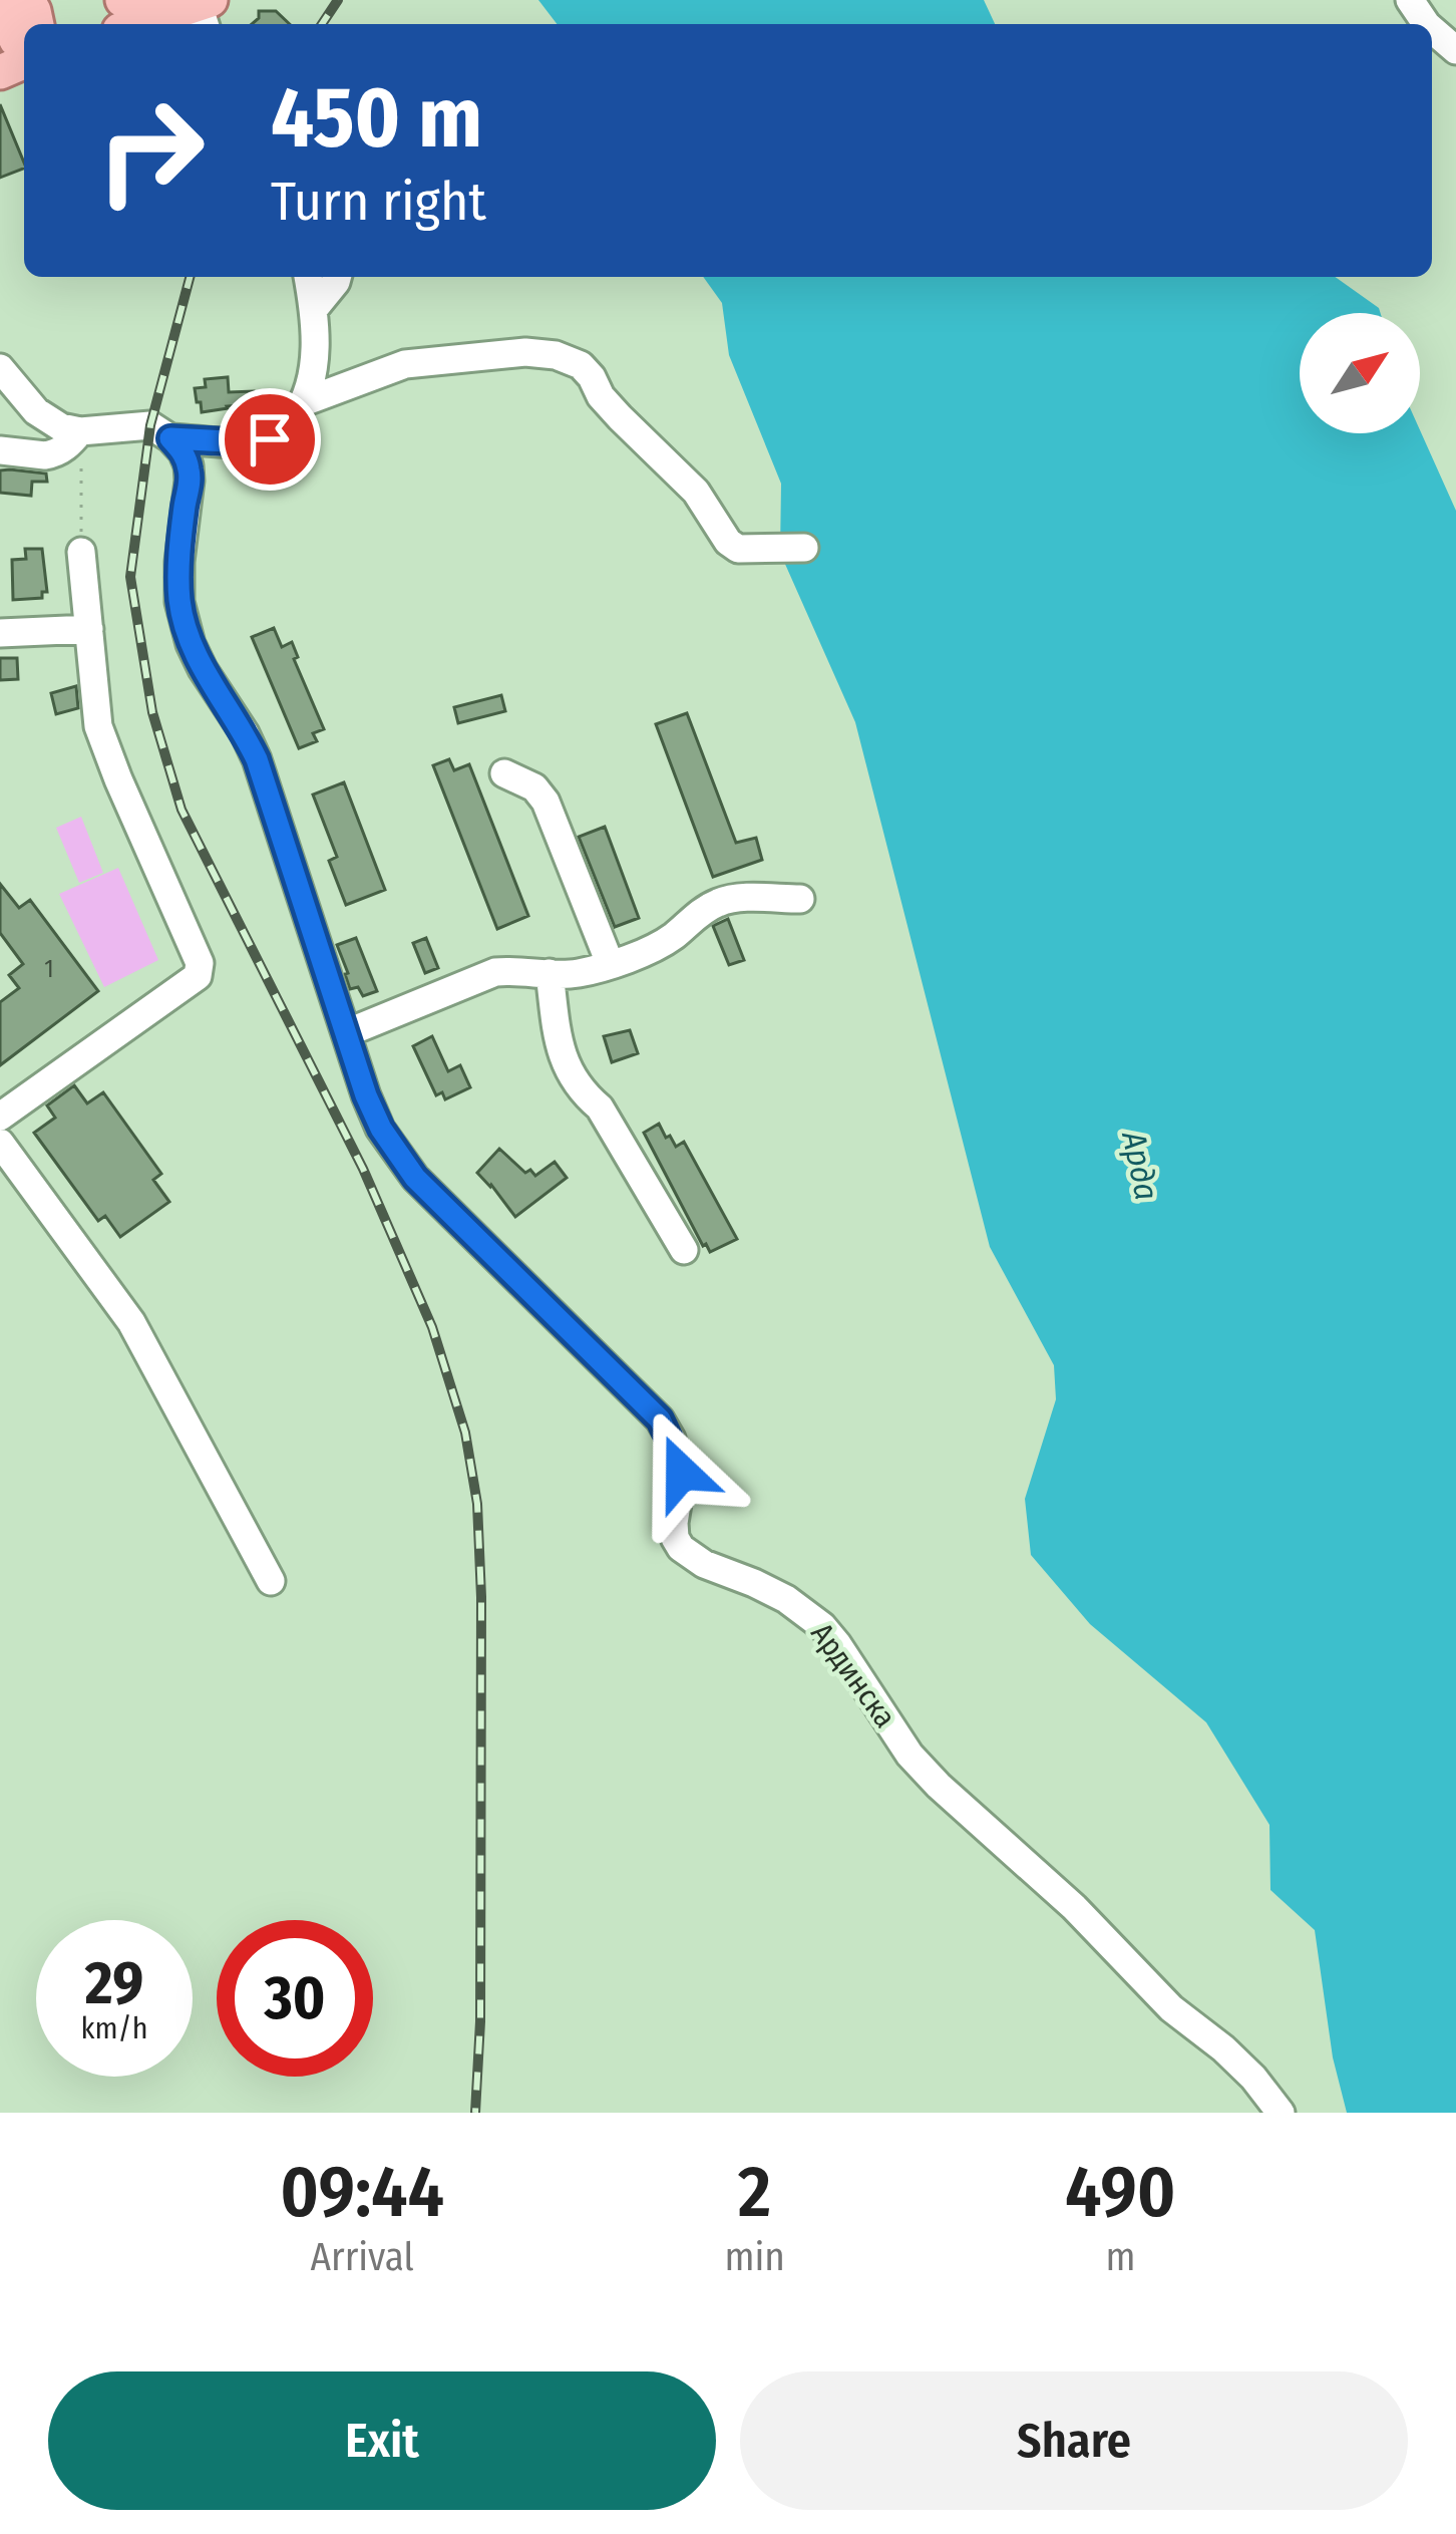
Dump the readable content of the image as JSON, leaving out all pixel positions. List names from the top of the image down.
{
  "streets": {
    "street": ["Ардинска"]
  },
  "water": ["Арда"],
  "house_numbers": ["1"],
  "north": "top right",
  "page": {
    "turn": ["450 m", "Turn right"],
    "speed": "29 km/h",
    "limit": "30",
    "eta": [
      "09:44",
      "Arrival",
      "2",
      "min",
      "490",
      "m"
    ],
    "buttons": ["Exit", "Share"]
  }
}
